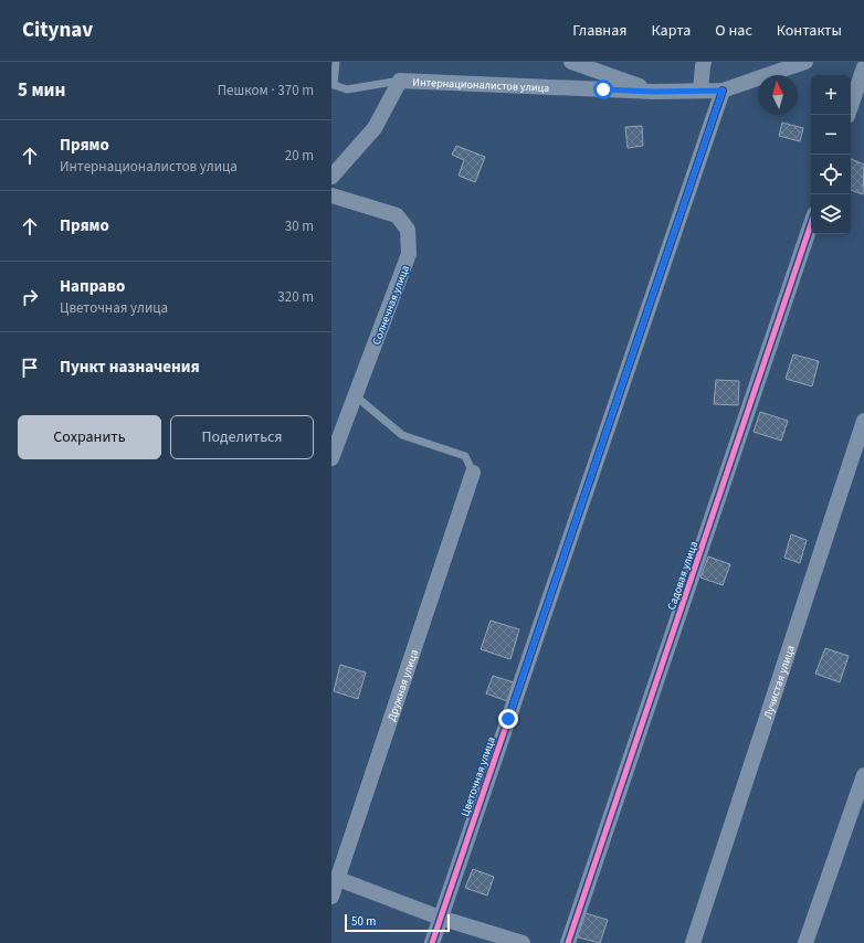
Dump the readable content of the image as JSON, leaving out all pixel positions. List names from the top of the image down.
{
  "streets": {
    "street": [
      "Интернационалистов улица",
      "Солнечная улица",
      "Садовая улица",
      "Лучистая улица",
      "Дружная улица",
      "Цветочная улица"
    ]
  },
  "crossings": [
    ["Интернационалистов улица", "Цветочная улица"]
  ],
  "scale_bar": "50 m",
  "north": "top",
  "page": {
    "header": "Citynav",
    "nav": [
      "Главная",
      "Карта",
      "О нас",
      "Контакты"
    ],
    "heading": ["5 мин", "Пешком · 370 m"],
    "map_buttons": ["+", "−"],
    "list": [
      ["Прямо", "Интернационалистов улица", "20 m"],
      ["Прямо", "30 m"],
      ["Направо", "Цветочная улица", "320 m"],
      "Пункт назначения"
    ],
    "buttons": ["Сохранить", "Поделиться"],
    "scale": "50 m"
  }
}
